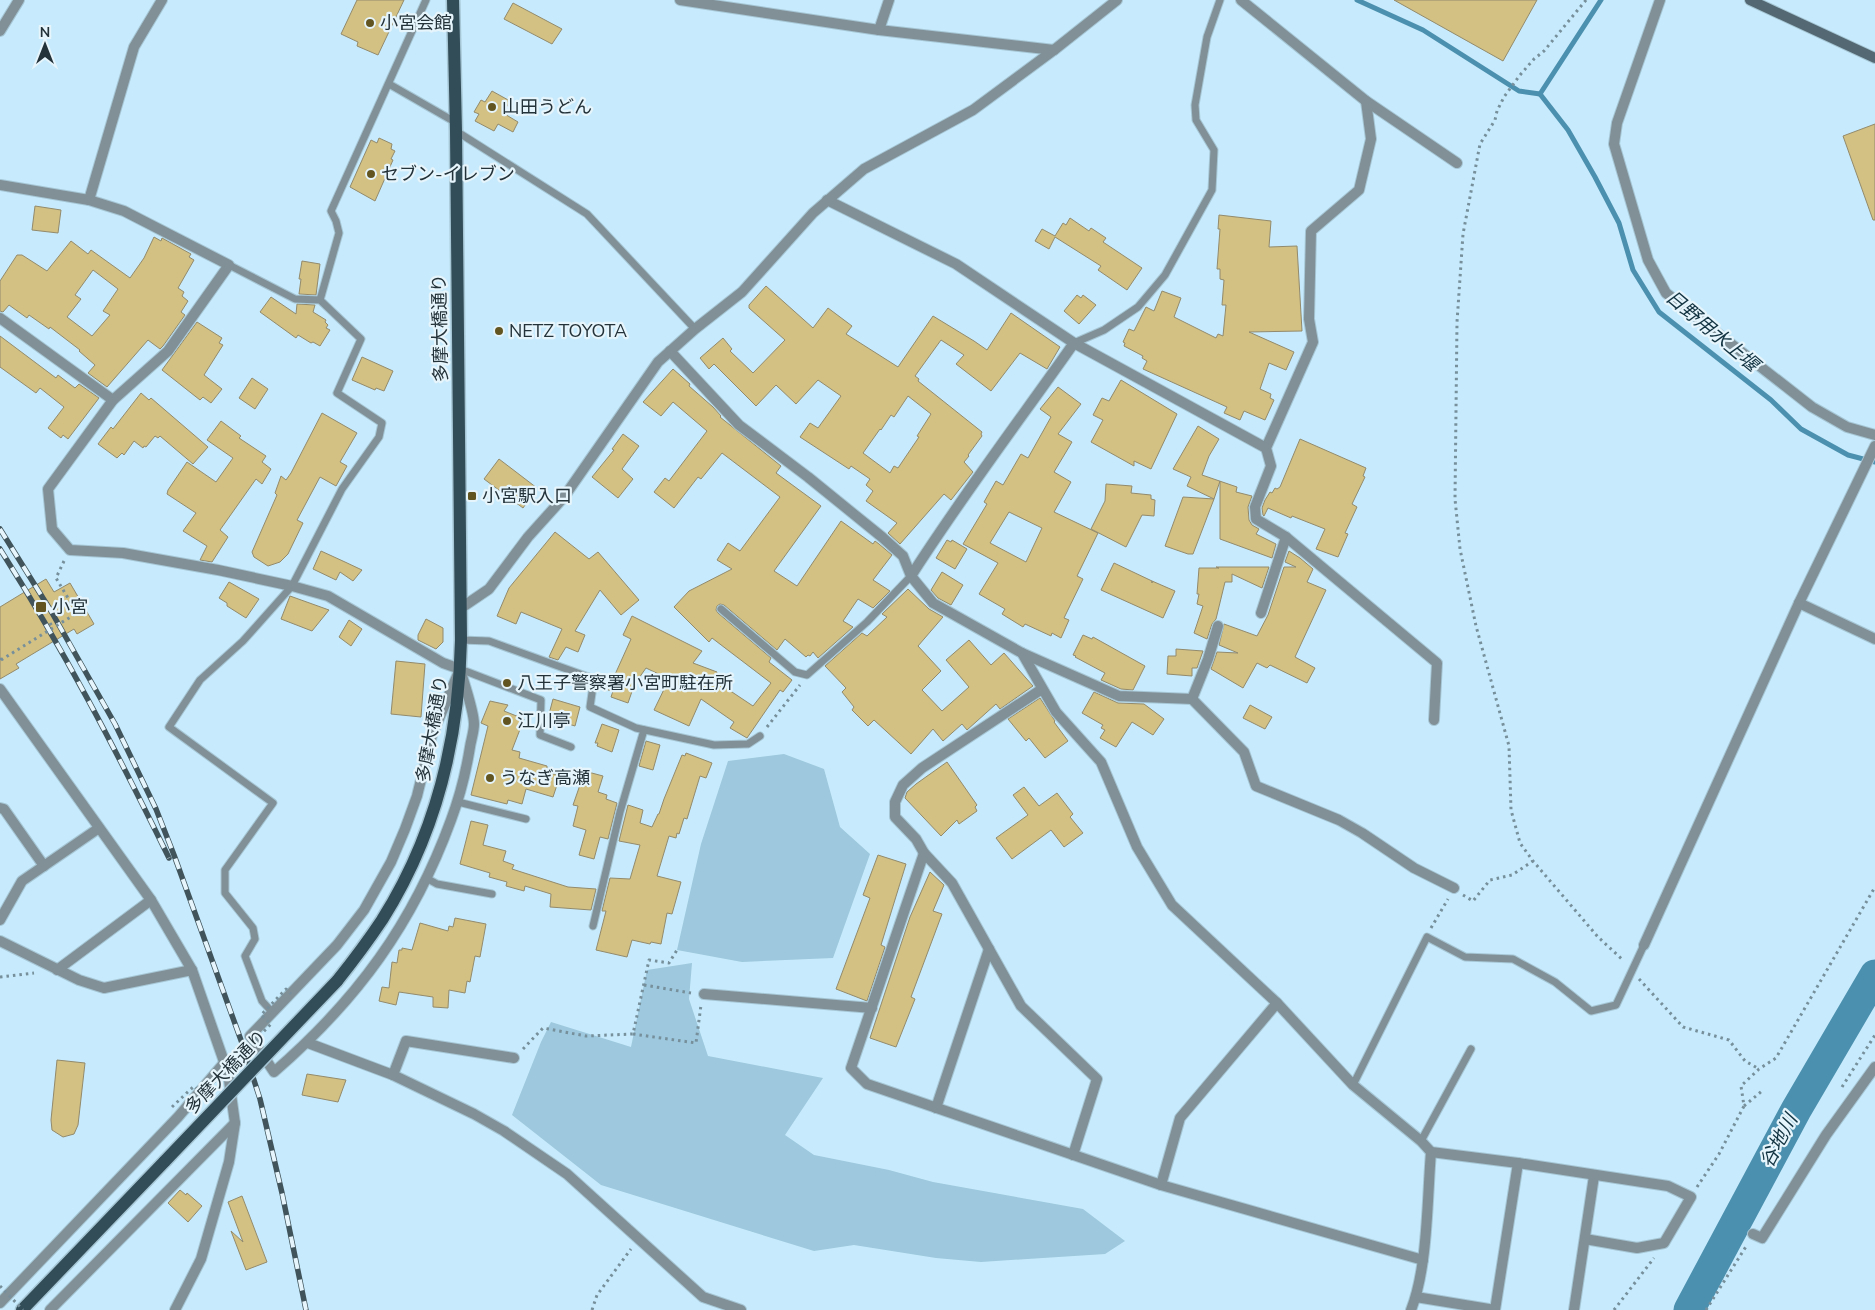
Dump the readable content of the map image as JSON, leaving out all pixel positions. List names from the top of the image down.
{
  "streets": {
    "main road": ["多摩大橋通り"]
  },
  "water": ["日野用水上堰", "谷地川"],
  "places": {
    "other": [
      "小宮会館",
      "山田うどん",
      "セブン-イレブン",
      "NETZ TOYOTA",
      "八王子警察署小宮町駐在所",
      "江川亭",
      "うなぎ高瀬"
    ],
    "transit": ["小宮駅入口", "小宮"]
  },
  "north": "top"
}
